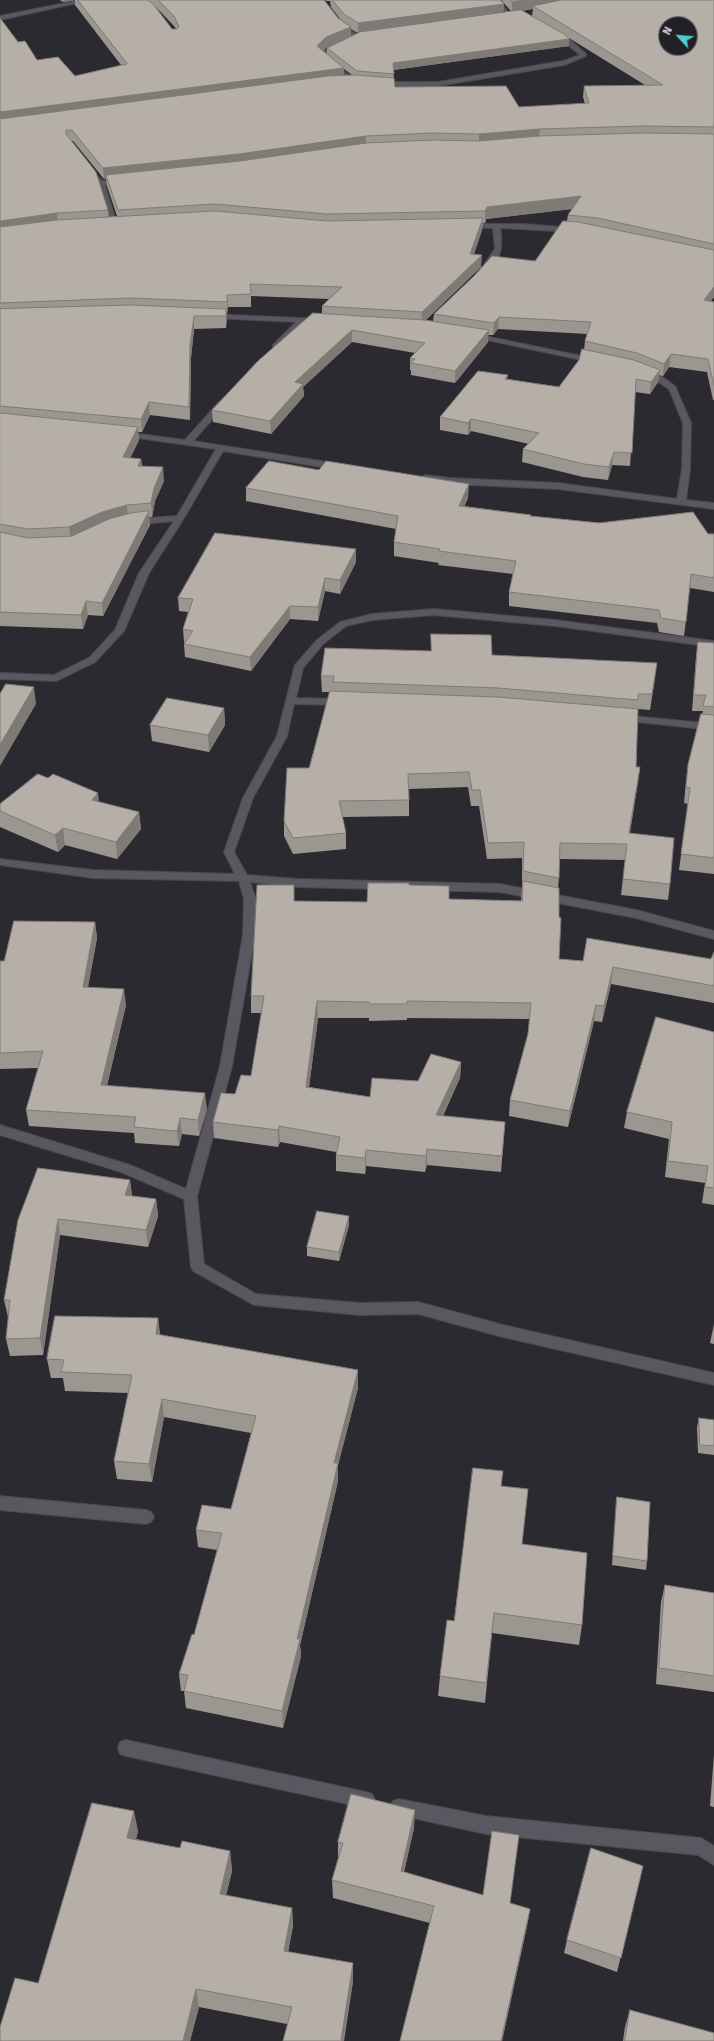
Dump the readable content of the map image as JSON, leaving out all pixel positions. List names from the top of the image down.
{
  "north": "top left"
}
